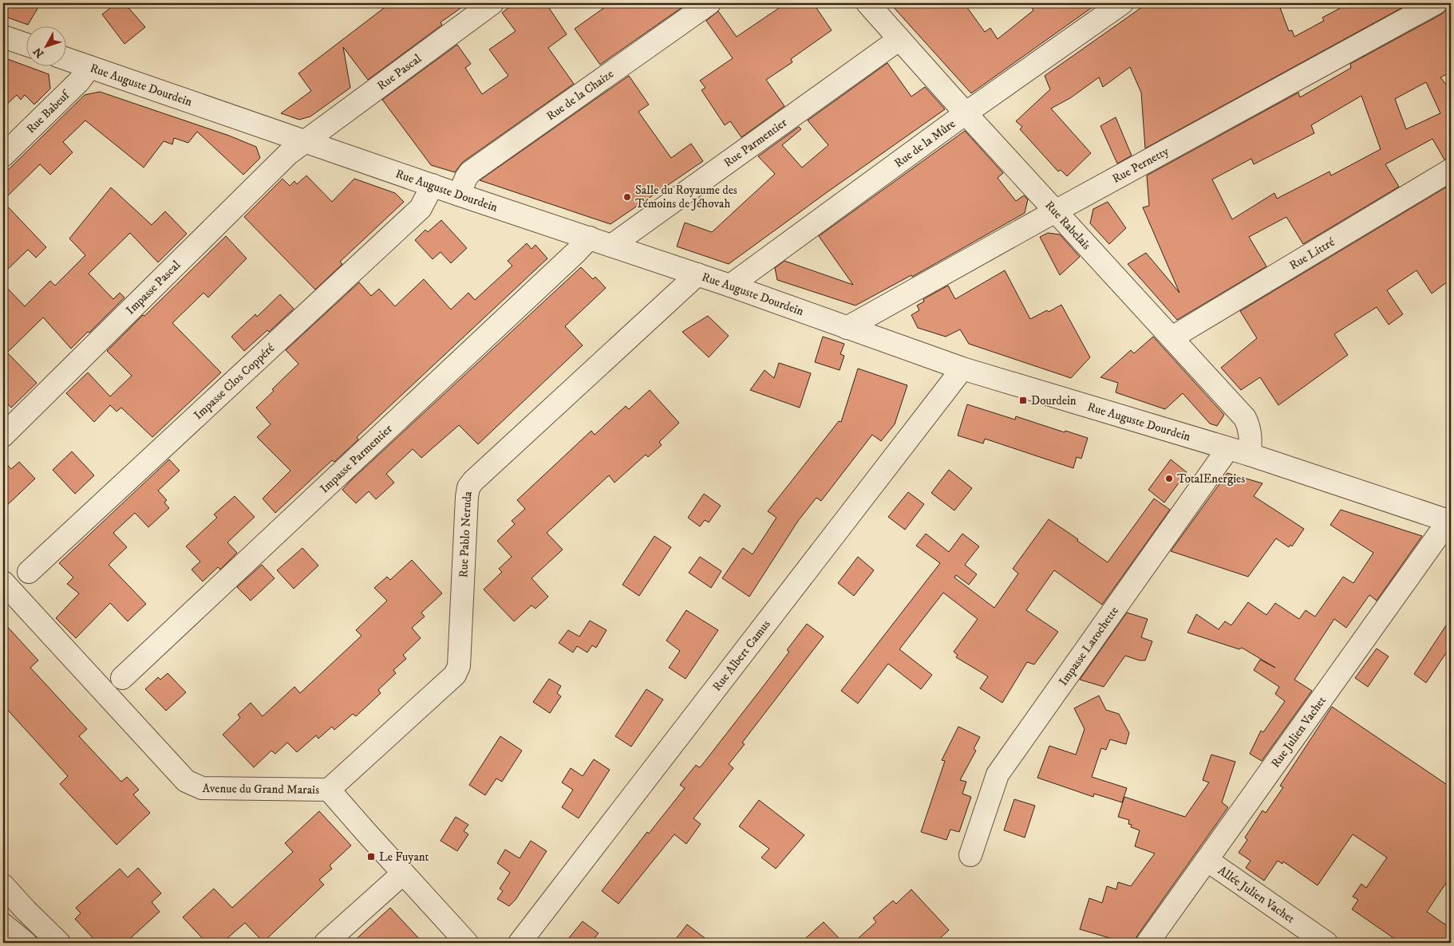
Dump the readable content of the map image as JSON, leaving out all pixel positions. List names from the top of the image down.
{
  "streets": {
    "street": [
      "Rue Pascal",
      "Rue Auguste Dourdein",
      "Rue de la Chaize",
      "Rue Babeuf",
      "Rue Parmentier",
      "Rue de la Mûre",
      "Rue Pernetty",
      "Rue Rabelais",
      "Rue Littré",
      "Impasse Pascal",
      "Impasse Clos Coppéré",
      "Impasse Parmentier",
      "Rue Pablo Neruda",
      "Impasse Larochette",
      "Rue Albert Camus",
      "Rue Julien Vachet",
      "Avenue du Grand Marais",
      "Allée Julien Vachet"
    ]
  },
  "crossings": [
    ["Rue Pascal", "Rue Auguste Dourdein"],
    ["Rue Pascal", "Impasse Pascal"],
    ["Rue Auguste Dourdein", "Rue de la Chaize"],
    ["Rue Auguste Dourdein", "Rue Babeuf"],
    ["Rue Auguste Dourdein", "Rue Parmentier"],
    ["Rue Auguste Dourdein", "Rue de la Mûre"],
    ["Rue Auguste Dourdein", "Rue Pernetty"],
    ["Rue Auguste Dourdein", "Rue Rabelais"],
    ["Rue Auguste Dourdein", "Impasse Pascal"],
    ["Rue Auguste Dourdein", "Impasse Clos Coppéré"],
    ["Rue Auguste Dourdein", "Impasse Parmentier"],
    ["Rue Auguste Dourdein", "Rue Pablo Neruda"],
    ["Rue Auguste Dourdein", "Impasse Larochette"],
    ["Rue Auguste Dourdein", "Rue Albert Camus"],
    ["Rue Auguste Dourdein", "Rue Julien Vachet"],
    ["Rue Parmentier", "Rue Rabelais"],
    ["Rue de la Mûre", "Rue Rabelais"],
    ["Rue Pernetty", "Rue Rabelais"],
    ["Rue Rabelais", "Rue Littré"],
    ["Rue Pablo Neruda", "Avenue du Grand Marais"],
    ["Rue Julien Vachet", "Allée Julien Vachet"]
  ],
  "places": {
    "other": ["Salle du Royaume des Témoins de Jéhovah", "TotalEnergies"],
    "transit": ["Dourdein", "Le Fuyant"]
  },
  "north": "bottom left"
}
